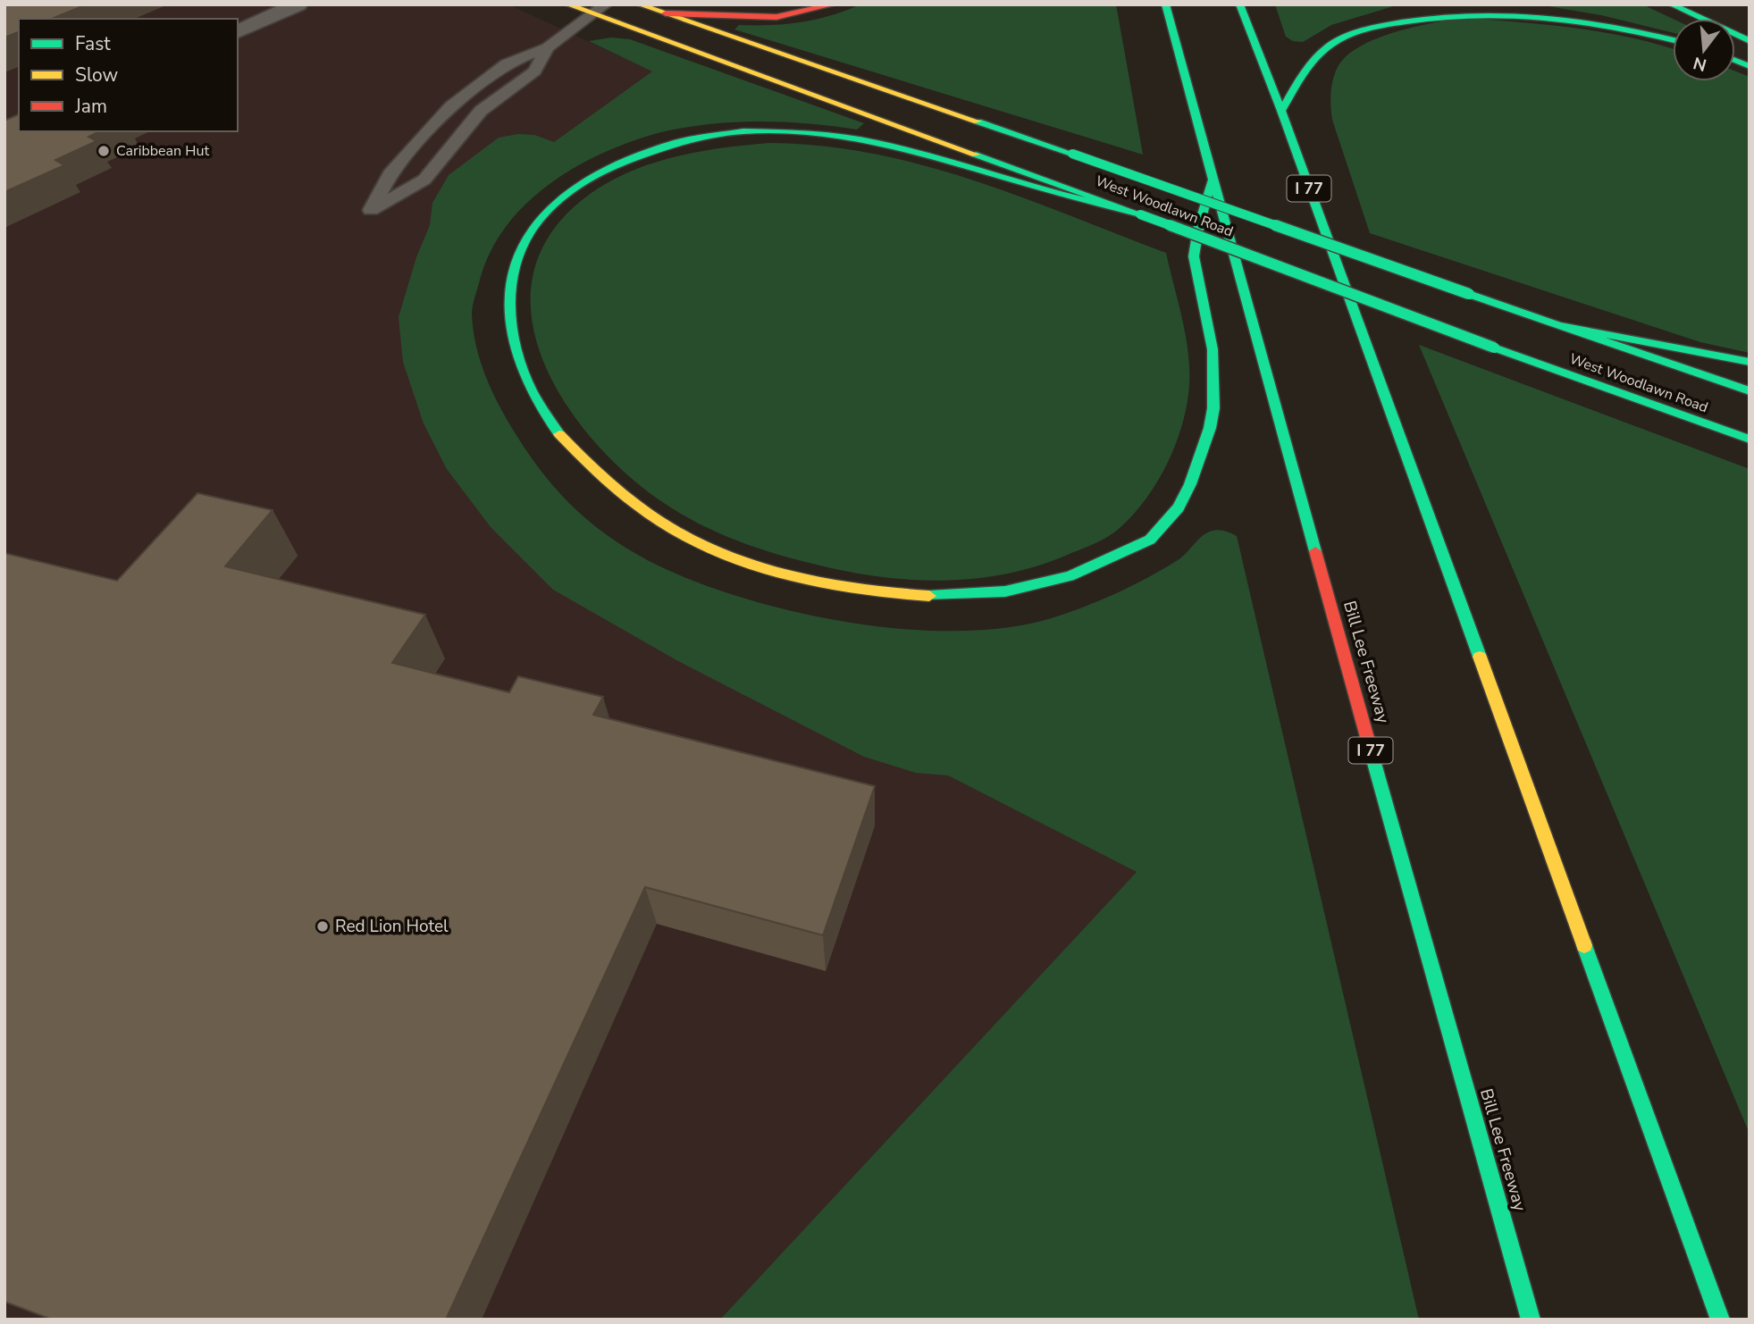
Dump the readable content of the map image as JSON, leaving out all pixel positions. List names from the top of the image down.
{
  "streets": {
    "main road": ["I 77", "West Woodlawn Road", "Bill Lee Freeway"]
  },
  "places": ["Caribbean Hut", "Red Lion Hotel"],
  "legend": ["Fast", "Slow", "Jam"],
  "north": "bottom"
}
